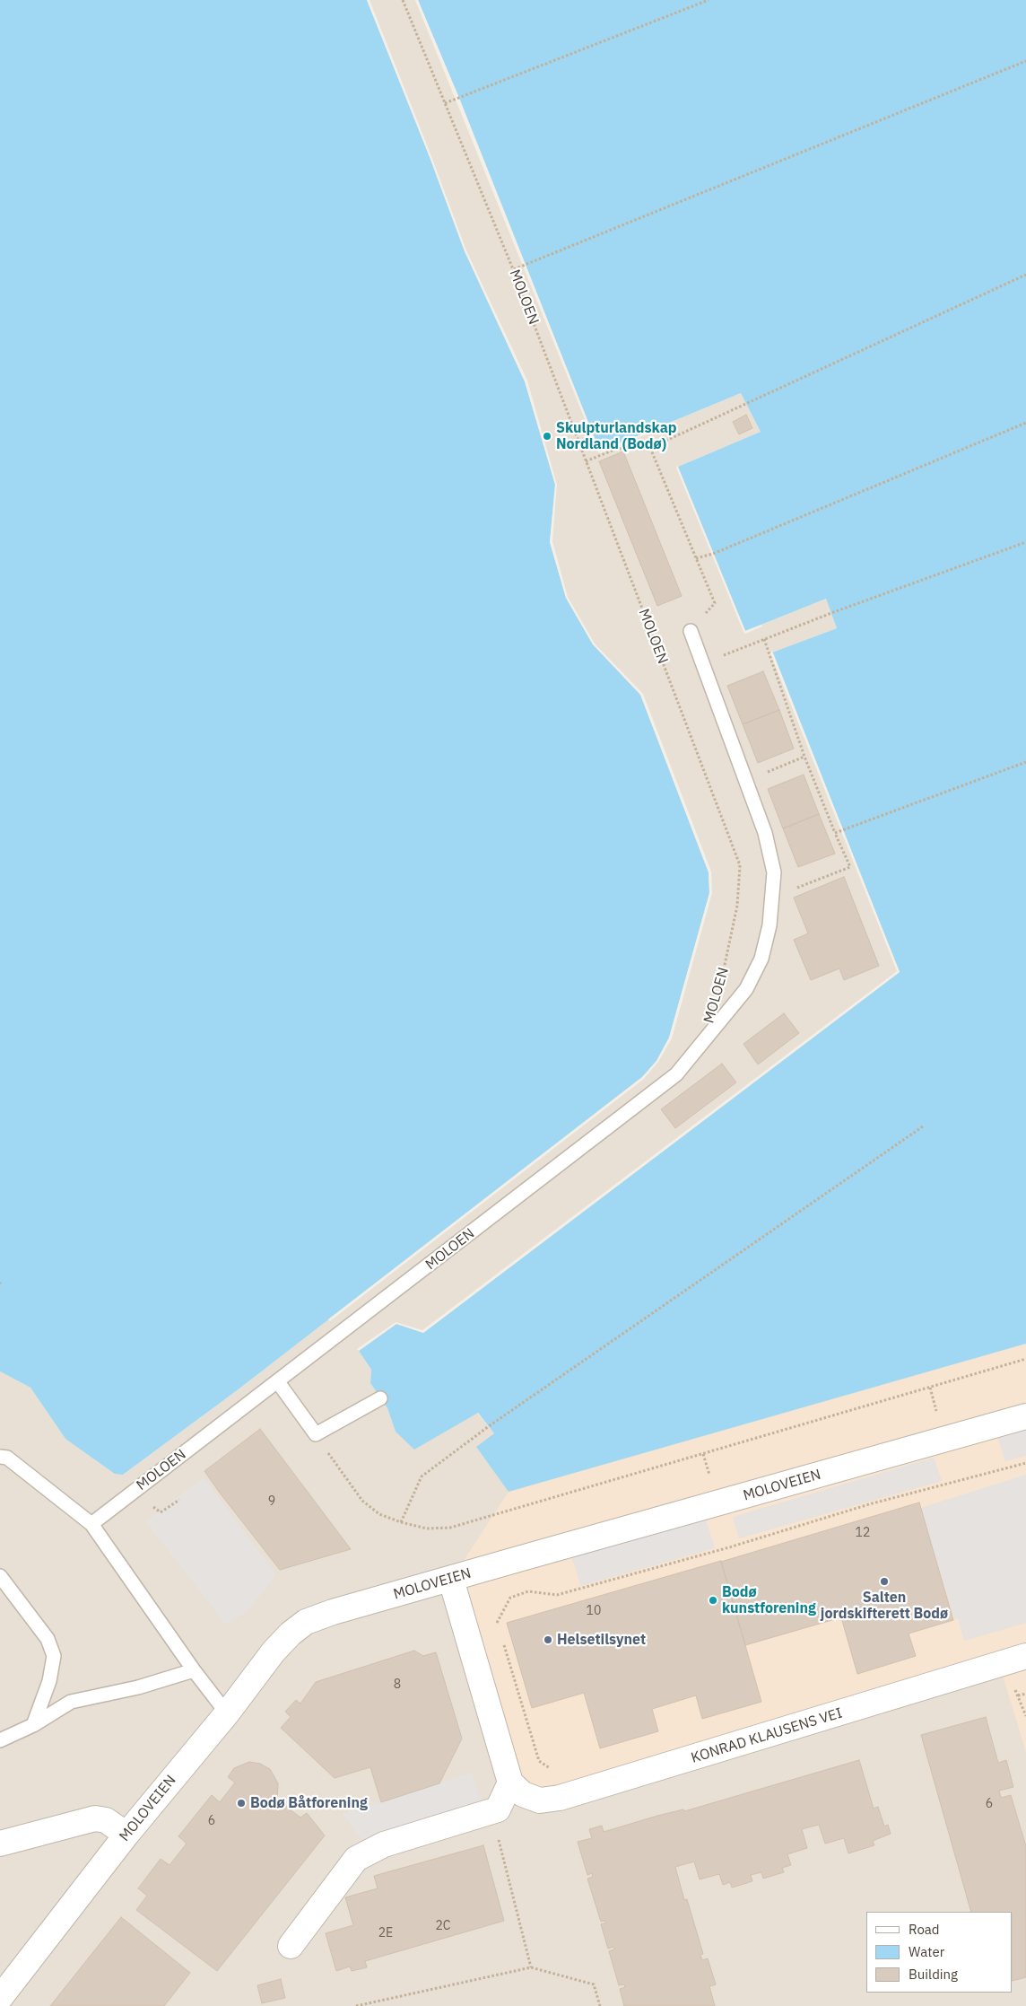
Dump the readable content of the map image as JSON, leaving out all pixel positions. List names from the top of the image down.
{
  "streets": {
    "street": ["MOLOVEIEN", "KONRAD KLAUSENS VEI"],
    "lane": ["MOLOEN"]
  },
  "places": [
    "Skulpturlandskap Nordland (Bodø)",
    "Salten jordskifterett Bodø",
    "Bodø kunstforening",
    "Helsetilsynet",
    "Bodø Båtforening"
  ],
  "house_numbers": [
    "9",
    "12",
    "10",
    "8",
    "6",
    "6",
    "2C",
    "2E"
  ],
  "legend": ["Road", "Water", "Building"]
}
